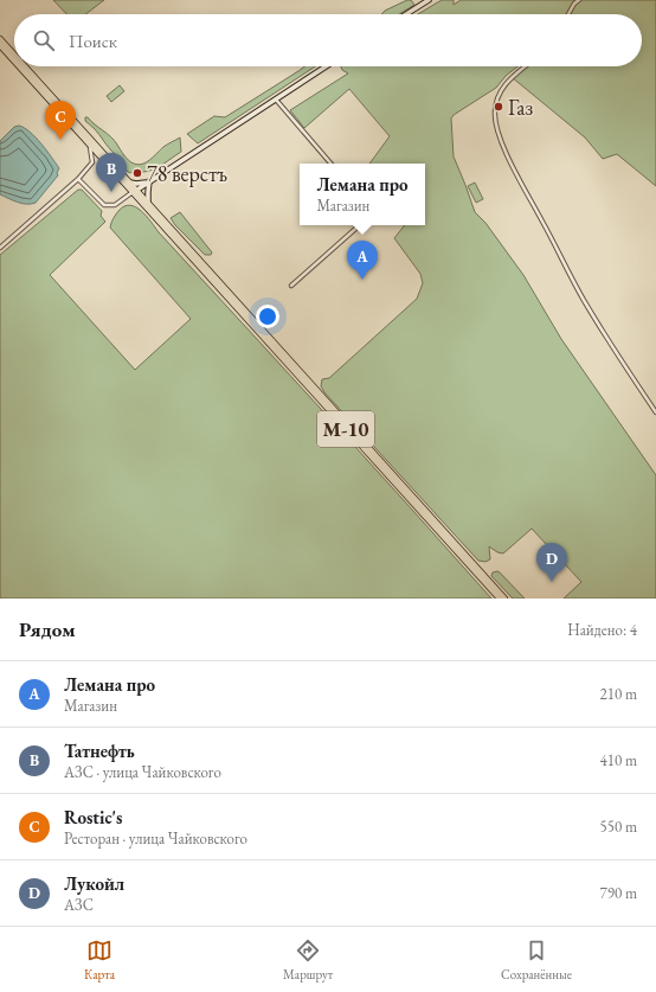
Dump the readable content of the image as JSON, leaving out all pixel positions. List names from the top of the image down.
{
  "streets": {
    "highway": ["М-10"]
  },
  "places": ["Газ", "78 верстъ"],
  "page": {
    "search": "Поиск",
    "pins": [
      "C",
      "B",
      "A",
      "D"
    ],
    "popup": ["Лемана про", "Магазин"],
    "heading": ["Рядом", "Найдено: 4"],
    "list": [
      {
        "mark": "A",
        "name": "Лемана про",
        "note": "Магазин",
        "value": "210 m"
      },
      {
        "mark": "B",
        "name": "Татнефть",
        "note": "АЗС · улица Чайковского",
        "value": "410 m"
      },
      {
        "mark": "C",
        "name": "Rostic's",
        "note": "Ресторан · улица Чайковского",
        "value": "550 m"
      },
      {
        "mark": "D",
        "name": "Лукойл",
        "note": "АЗС",
        "value": "790 m"
      }
    ],
    "nav": ["Карта", "Маршрут", "Сохранённые"]
  }
}
